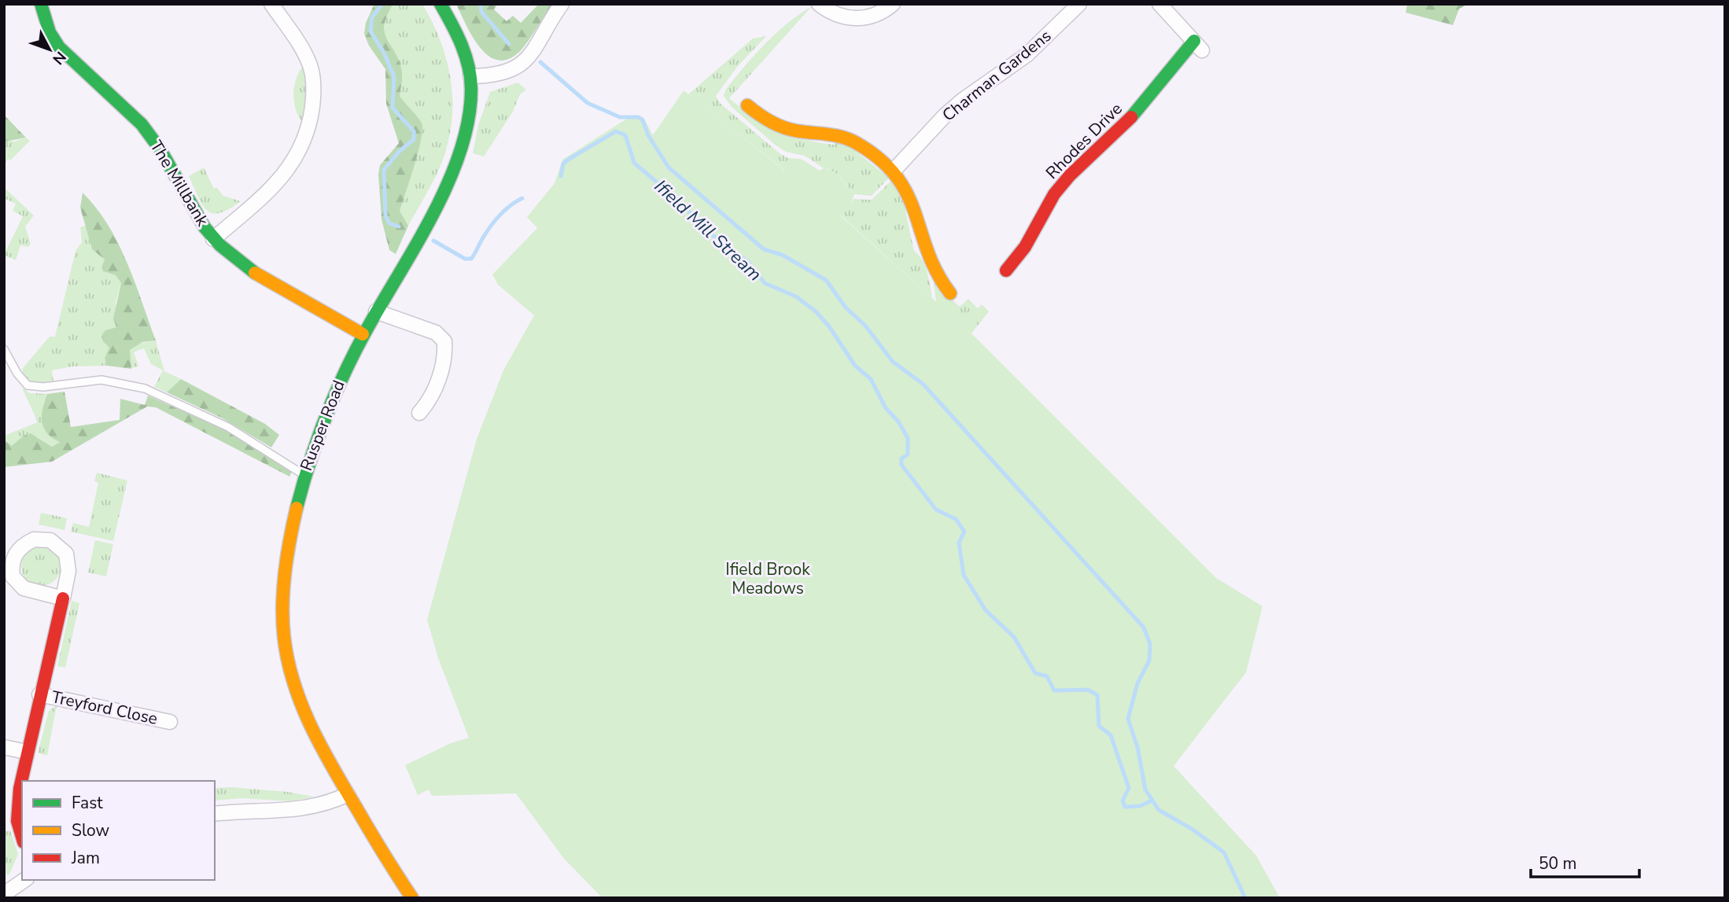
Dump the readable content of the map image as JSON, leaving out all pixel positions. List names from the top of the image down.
{
  "streets": {
    "street": [
      "Charman Gardens",
      "Rhodes Drive",
      "The Millbank",
      "Rusper Road",
      "Treyford Close"
    ]
  },
  "crossings": [
    ["The Millbank", "Rusper Road"]
  ],
  "water": ["Ifield Mill Stream"],
  "parks": ["Ifield Brook Meadows"],
  "legend": ["Fast", "Slow", "Jam"],
  "scale_bar": "50 m",
  "north": "bottom right"
}
